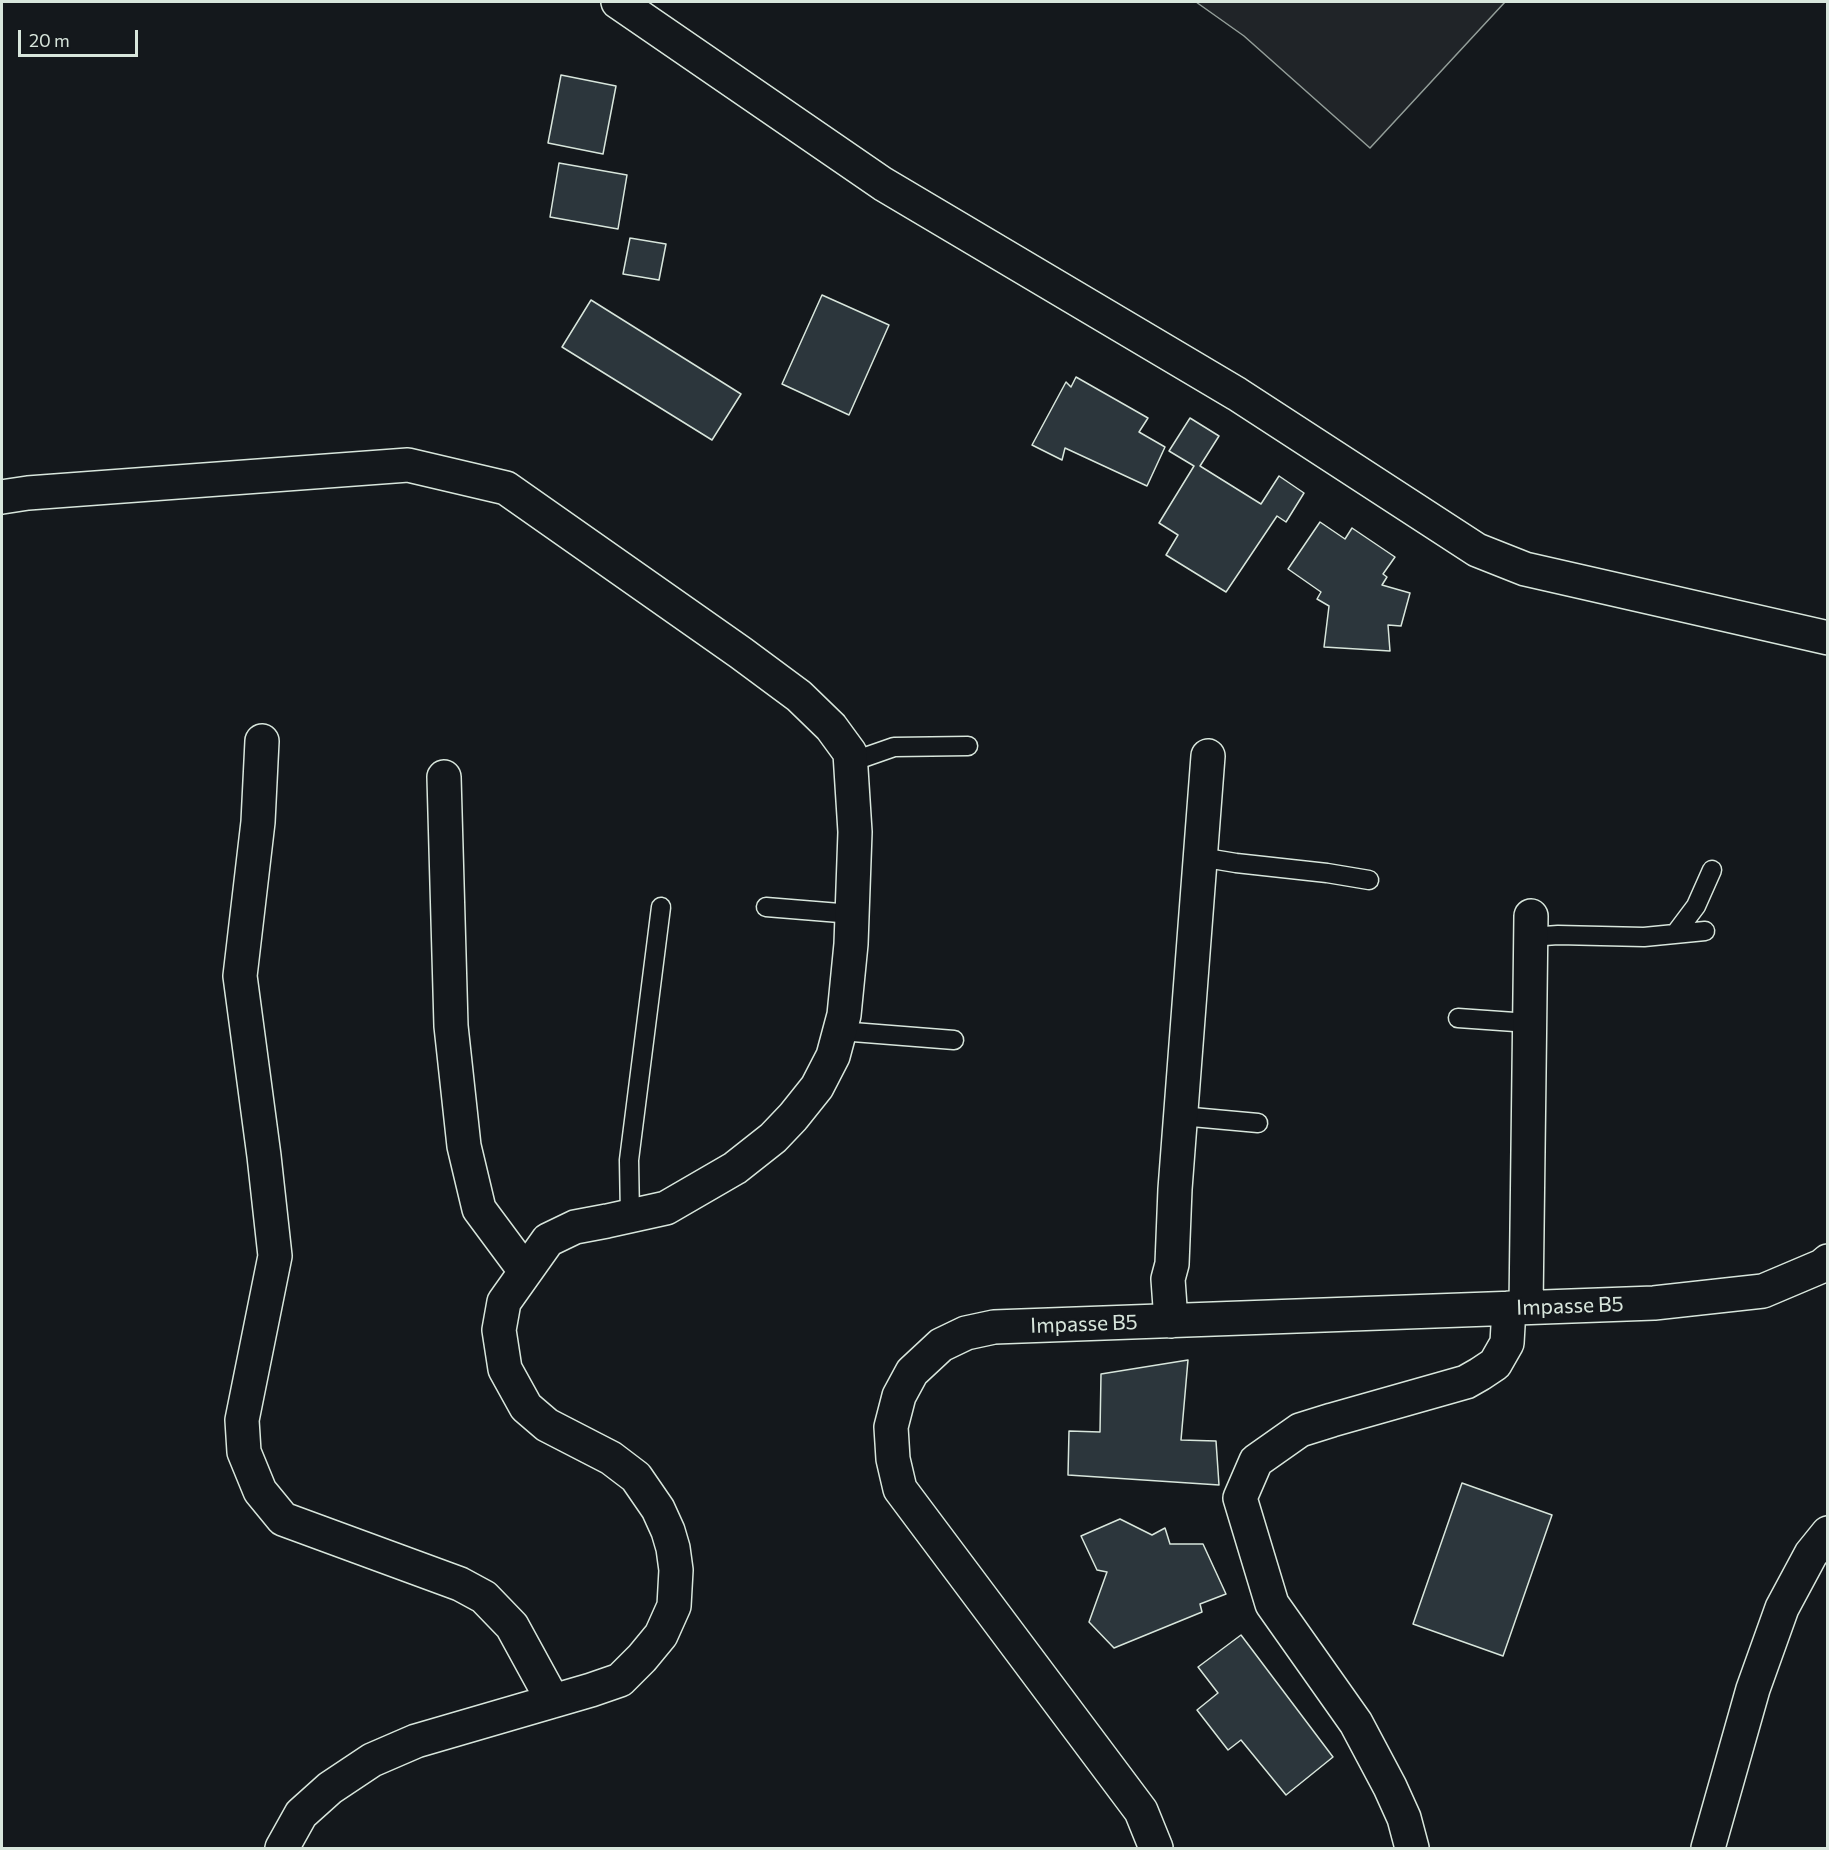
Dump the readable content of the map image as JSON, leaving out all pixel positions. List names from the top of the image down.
{
  "streets": {
    "street": ["Impasse B5"]
  },
  "scale_bar": "20 m"
}
